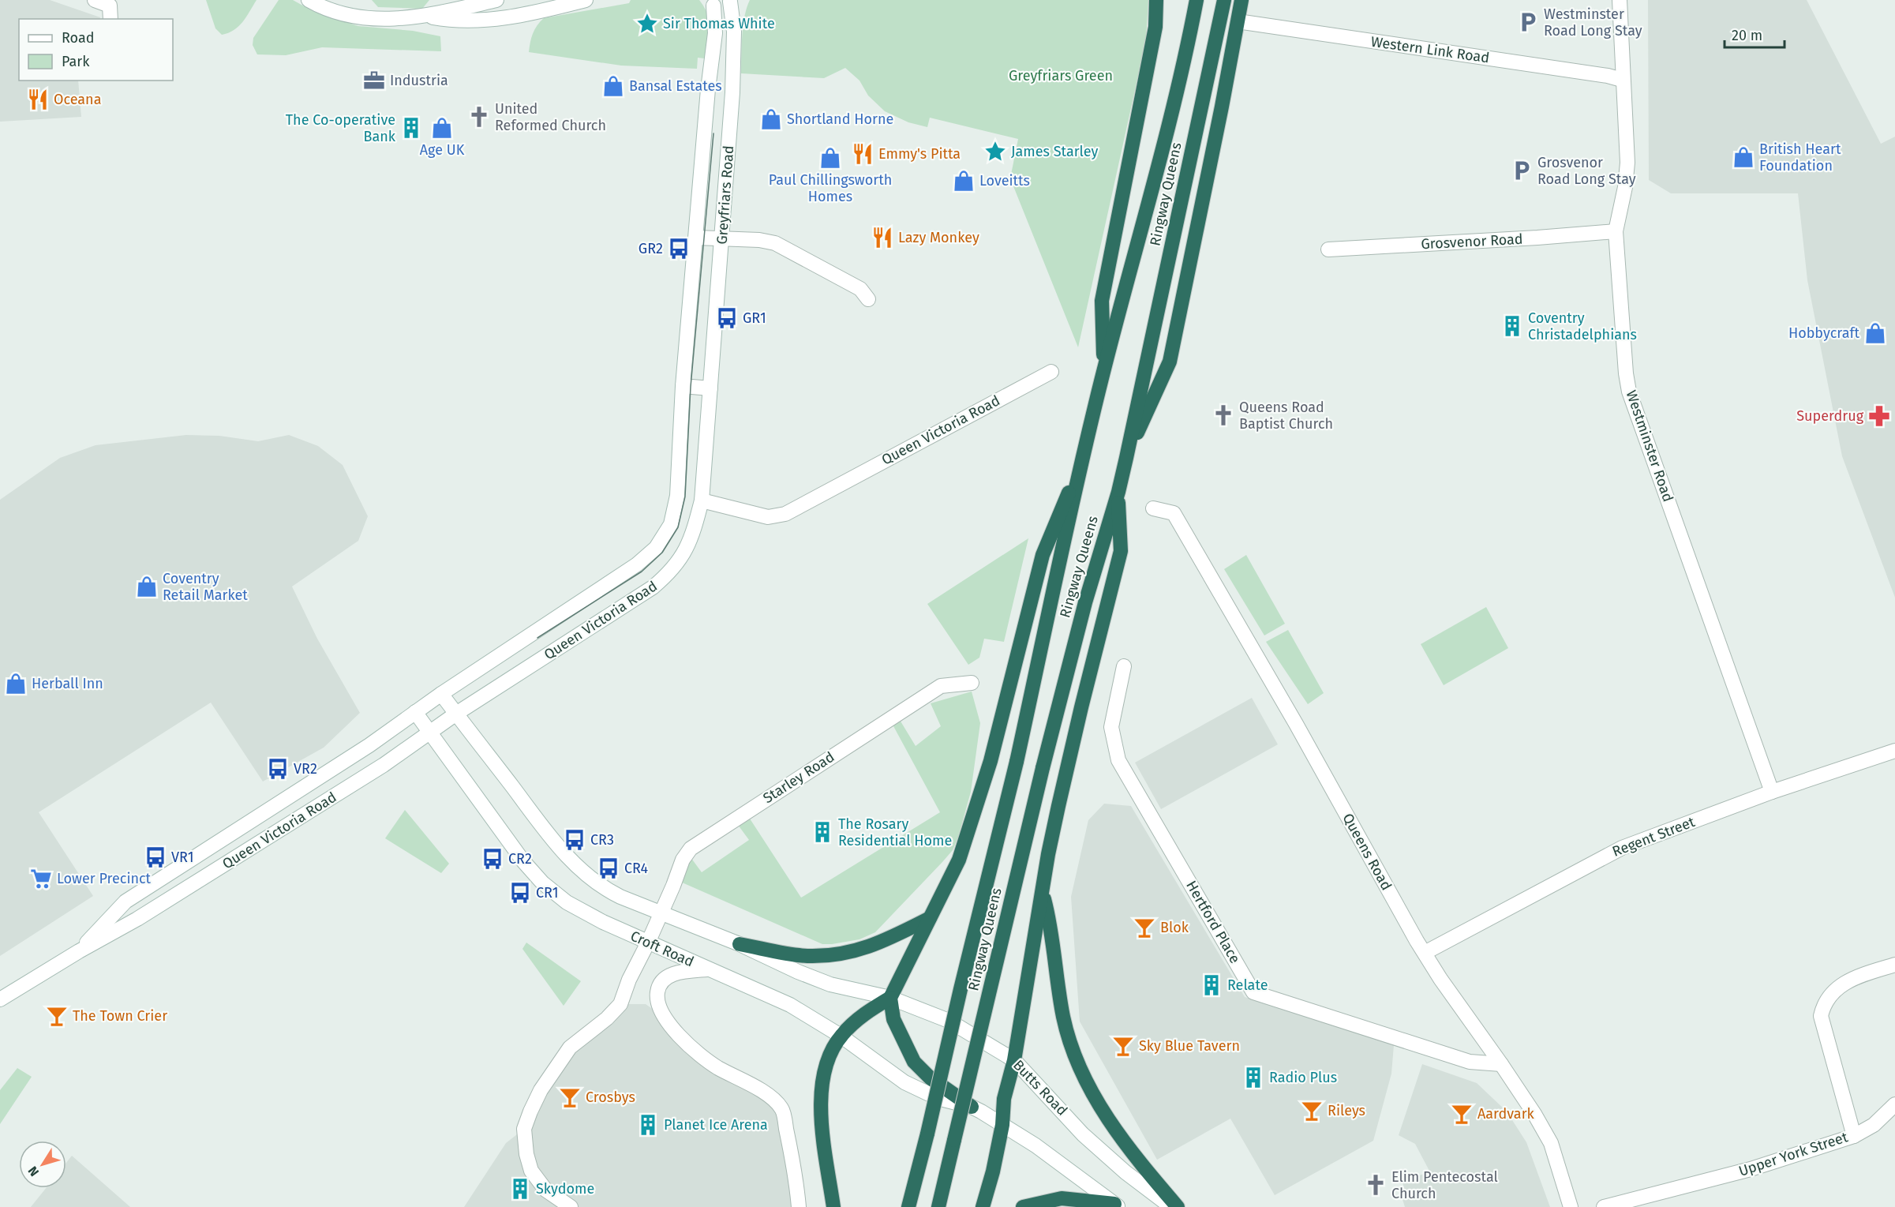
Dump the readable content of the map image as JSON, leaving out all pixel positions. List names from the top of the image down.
{
  "streets": {
    "highway": ["Ringway Queens"],
    "street": [
      "Western Link Road",
      "Greyfriars Road",
      "Grosvenor Road",
      "Queen Victoria Road",
      "Westminster Road",
      "Starley Road",
      "Regent Street",
      "Queens Road",
      "Hertford Place",
      "Croft Road",
      "Butts Road",
      "Upper York Street"
    ]
  },
  "crossings": [
    ["Western Link Road", "Westminster Road"],
    ["Greyfriars Road", "Queen Victoria Road"],
    ["Grosvenor Road", "Westminster Road"],
    ["Queen Victoria Road", "Croft Road"],
    ["Westminster Road", "Regent Street"],
    ["Starley Road", "Croft Road"],
    ["Regent Street", "Queens Road"],
    ["Queens Road", "Hertford Place"]
  ],
  "parks": ["Greyfriars Green"],
  "places": {
    "parking": ["Westminster Road Long Stay", "Grosvenor Road Long Stay"],
    "place": ["Sir Thomas White", "James Starley"],
    "office": ["Industria"],
    "shop": [
      "Bansal Estates",
      "Shortland Horne",
      "Age UK",
      "British Heart Foundation",
      "Paul Chillingsworth Homes",
      "Loveitts",
      "Hobbycraft",
      "Coventry Retail Market",
      "Herball Inn"
    ],
    "restaurant": ["Oceana", "Emmy's Pitta", "Lazy Monkey"],
    "church": ["United Reformed Church", "Queens Road Baptist Church", "Elim Pentecostal Church"],
    "building": [
      "The Co-operative Bank",
      "Coventry Christadelphians",
      "The Rosary Residential Home",
      "Relate",
      "Radio Plus",
      "Planet Ice Arena",
      "Skydome"
    ],
    "bus stop": [
      "GR2",
      "GR1",
      "VR2",
      "CR3",
      "VR1",
      "CR2",
      "CR4",
      "CR1"
    ],
    "pharmacy": ["Superdrug"],
    "supermarket": ["Lower Precinct"],
    "bar": [
      "Blok",
      "The Town Crier",
      "Sky Blue Tavern",
      "Crosbys",
      "Rileys",
      "Aardvark"
    ]
  },
  "legend": ["Road", "Park"],
  "scale_bar": "20 m",
  "north": "bottom left"
}
